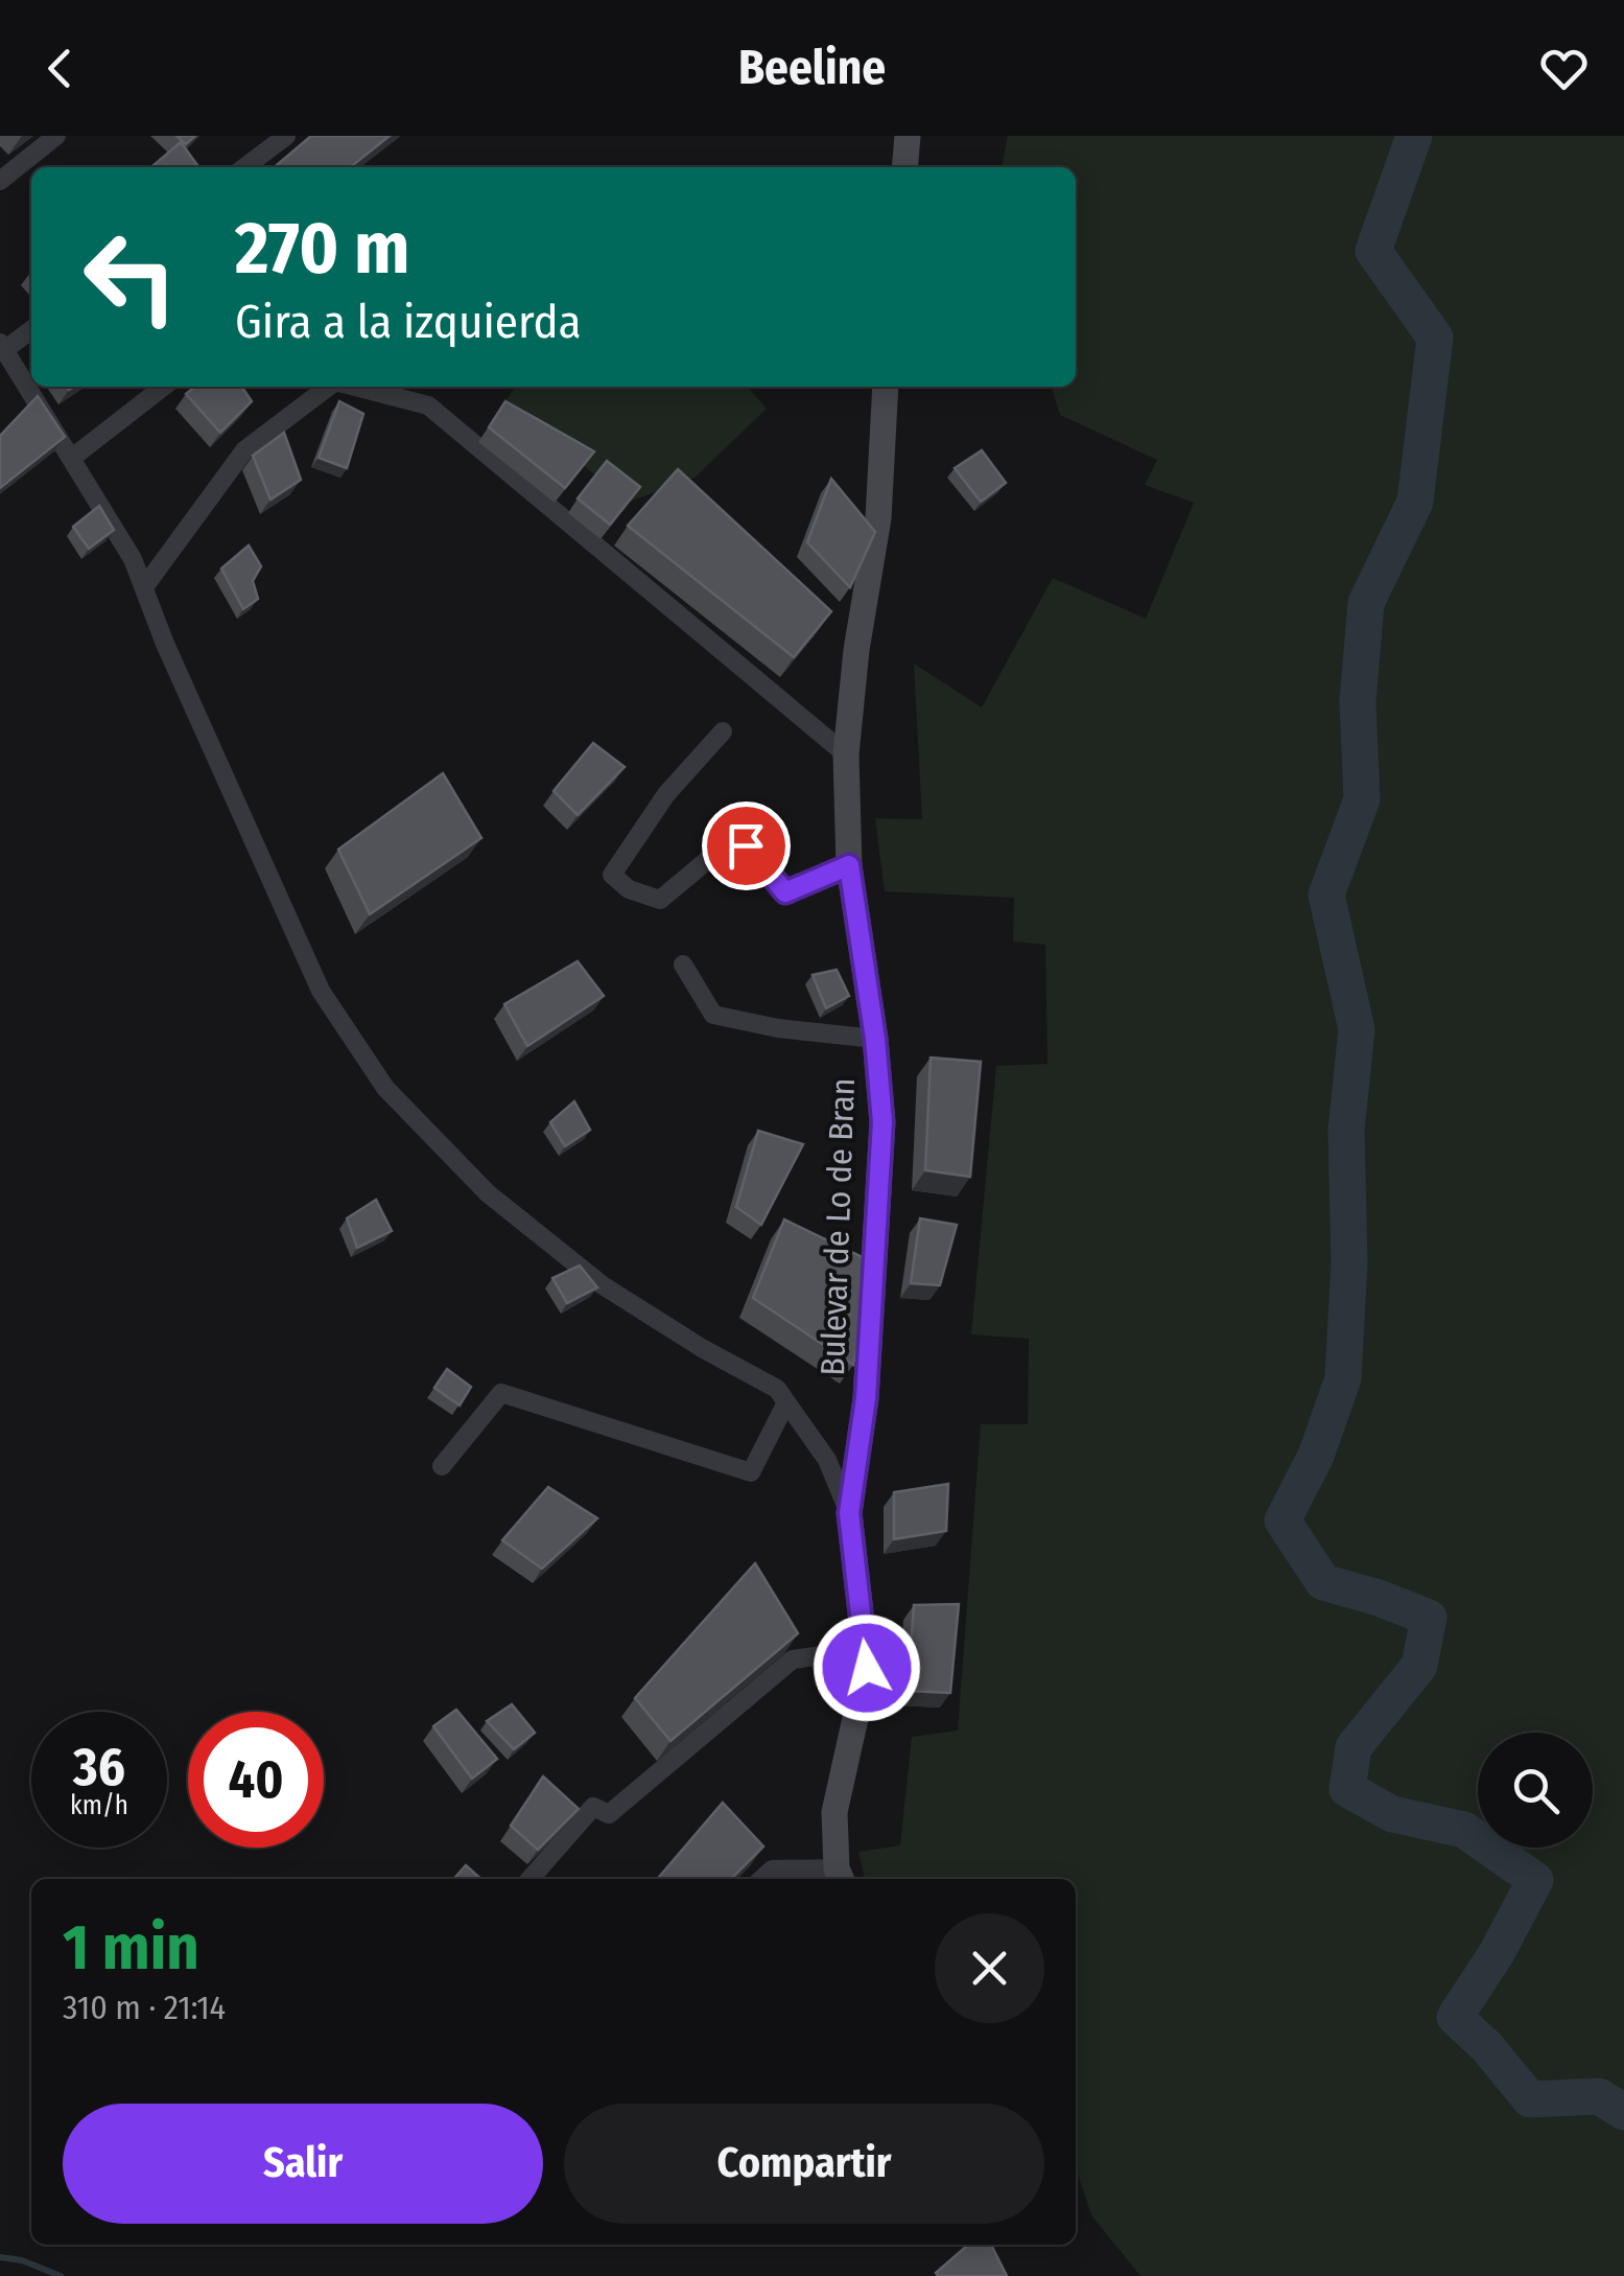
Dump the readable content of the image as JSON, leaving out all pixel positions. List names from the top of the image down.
{
  "streets": {
    "street": ["Bulevar de Lo de Bran"]
  },
  "page": {
    "header": "Beeline",
    "turn": ["270 m", "Gira a la izquierda"],
    "speed": "36 km/h",
    "limit": "40",
    "heading": ["1 min", "310 m · 21:14"],
    "buttons": ["Salir", "Compartir"]
  }
}
